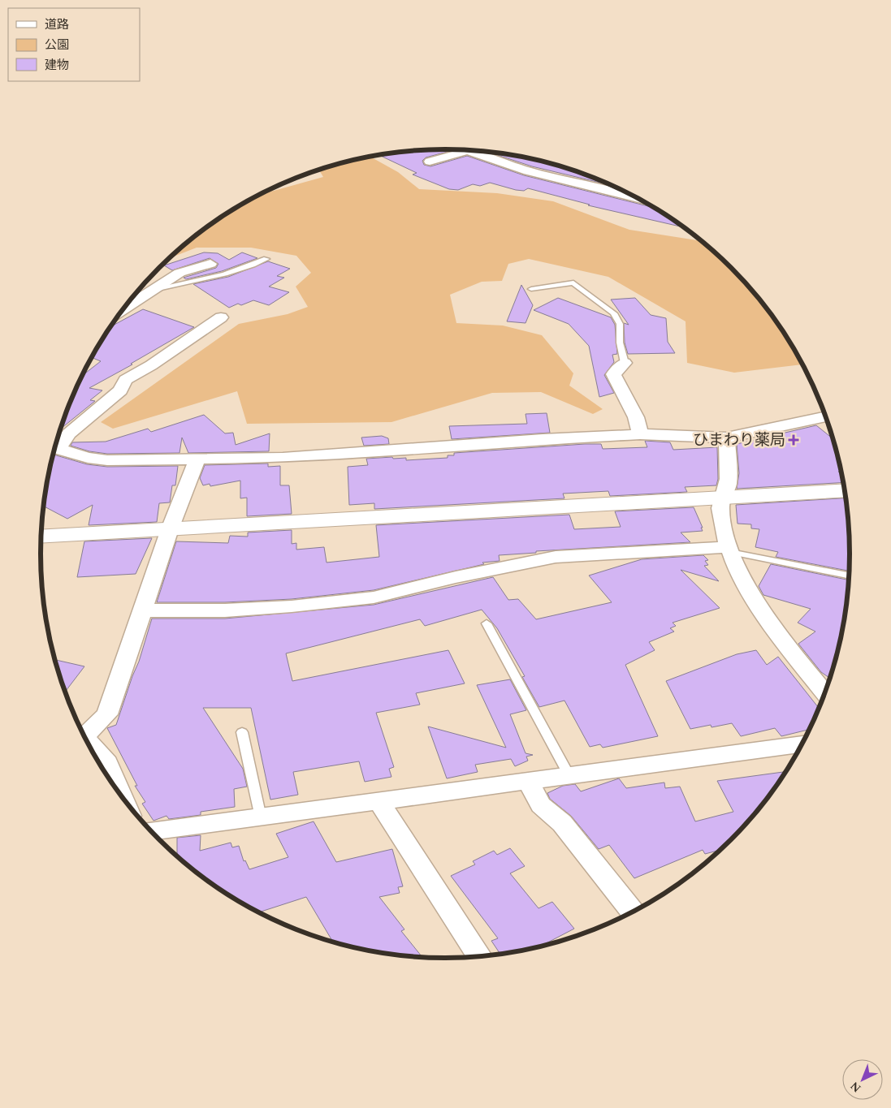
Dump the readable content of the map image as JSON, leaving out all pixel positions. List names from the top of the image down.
{
  "places": {
    "health": ["ひまわり薬局"]
  },
  "legend": ["道路", "公園", "建物"],
  "north": "bottom left"
}
